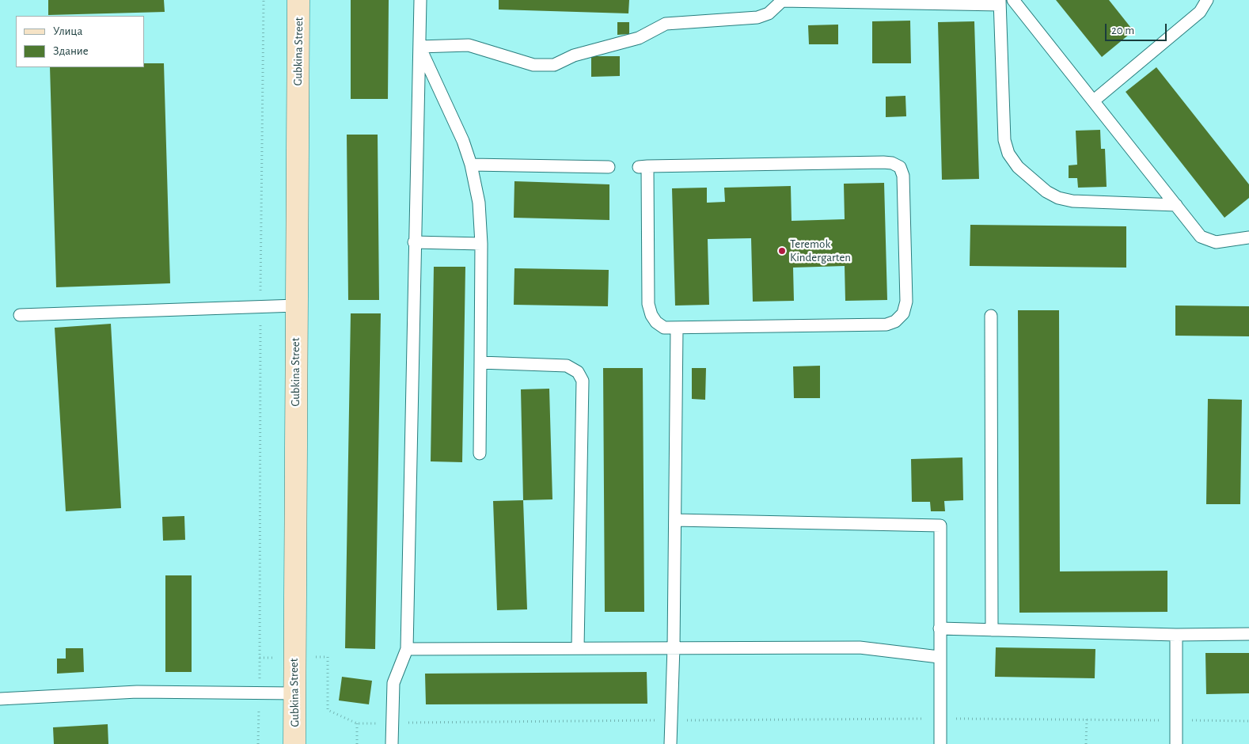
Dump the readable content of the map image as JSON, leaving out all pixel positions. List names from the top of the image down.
{
  "streets": {
    "main road": ["Gubkina Street"]
  },
  "places": ["Teremok Kindergarten"],
  "legend": ["Улица", "Здание"],
  "scale_bar": "20 m"
}
